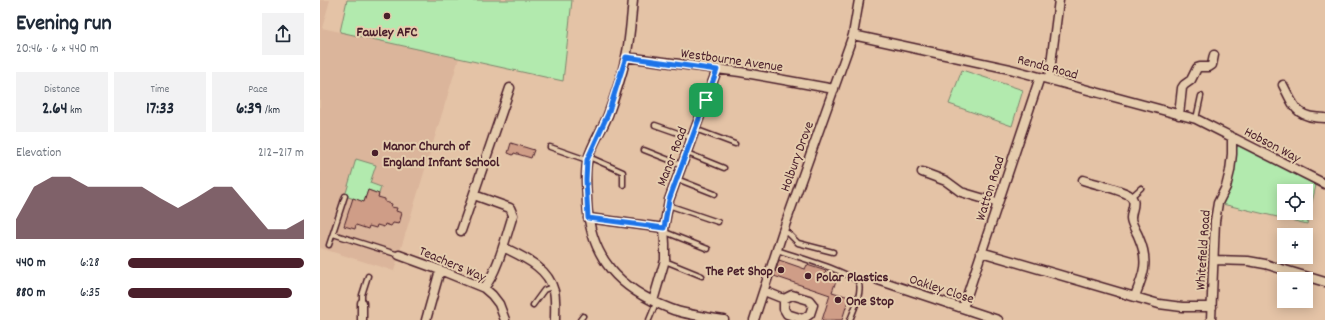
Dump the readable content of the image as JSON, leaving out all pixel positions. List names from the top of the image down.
{
  "streets": {
    "street": [
      "Westbourne Avenue",
      "Renda Road",
      "Hobson Way",
      "Manor Road",
      "Holbury Drove",
      "Watton Road",
      "Whitefield Road",
      "Teachers Way",
      "Oakley Close"
    ]
  },
  "crossings": [
    ["Westbourne Avenue", "Manor Road"],
    ["Westbourne Avenue", "Holbury Drove"],
    ["Renda Road", "Hobson Way"],
    ["Renda Road", "Holbury Drove"],
    ["Renda Road", "Watton Road"],
    ["Renda Road", "Whitefield Road"],
    ["Hobson Way", "Whitefield Road"],
    ["Watton Road", "Oakley Close"]
  ],
  "places": [
    "Fawley AFC",
    "Manor Church of England Infant School",
    "The Pet Shop",
    "Polar Plastics",
    "One Stop"
  ],
  "page": {
    "heading": ["Evening run", "20:46 · 6 × 440 m"],
    "stats": [
      ["Distance", "2.64 km"],
      ["Time", "17:33"],
      ["Pace", "6:39 /km"]
    ],
    "chart": ["Elevation", "212–217 m"],
    "map_buttons": ["+", "−"],
    "list": [
      {
        "name": "440 m",
        "note": "6:28"
      },
      {
        "name": "880 m",
        "note": "6:35"
      }
    ]
  }
}
